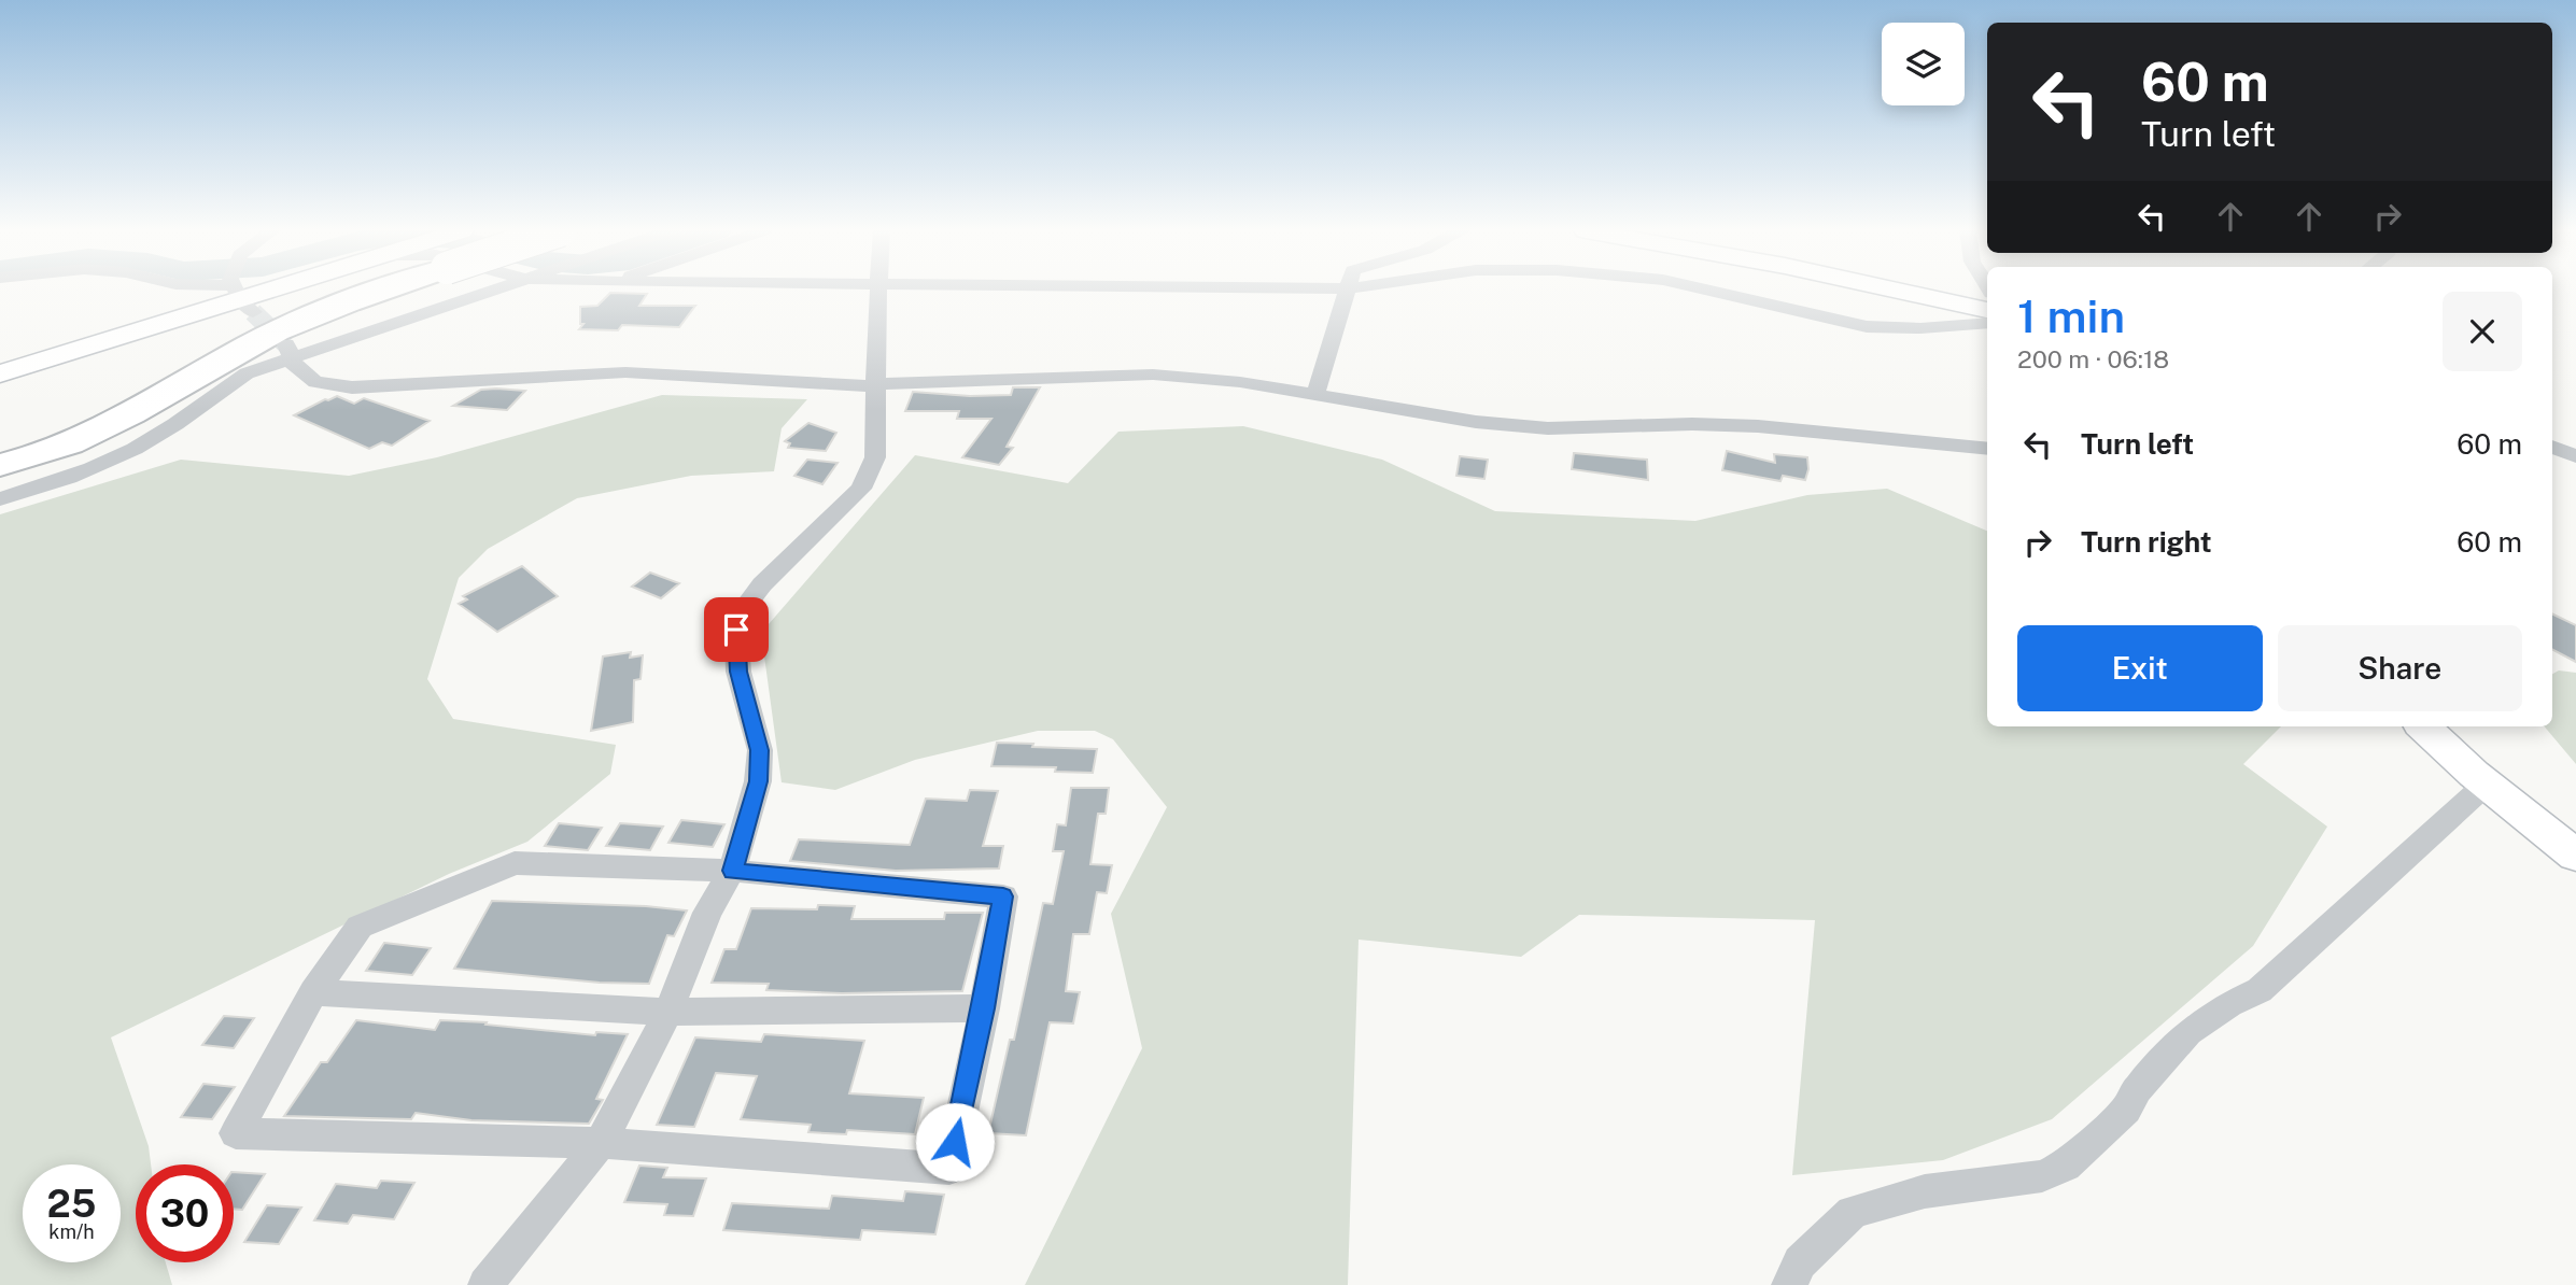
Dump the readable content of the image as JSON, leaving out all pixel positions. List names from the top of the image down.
{
  "page": {
    "turn": ["60 m", "Turn left"],
    "heading": ["1 min", "200 m · 06:18"],
    "list": [
      {
        "name": "Turn left",
        "value": "60 m"
      },
      {
        "name": "Turn right",
        "value": "60 m"
      }
    ],
    "buttons": ["Exit", "Share"],
    "speed": "25 km/h",
    "limit": "30"
  }
}
